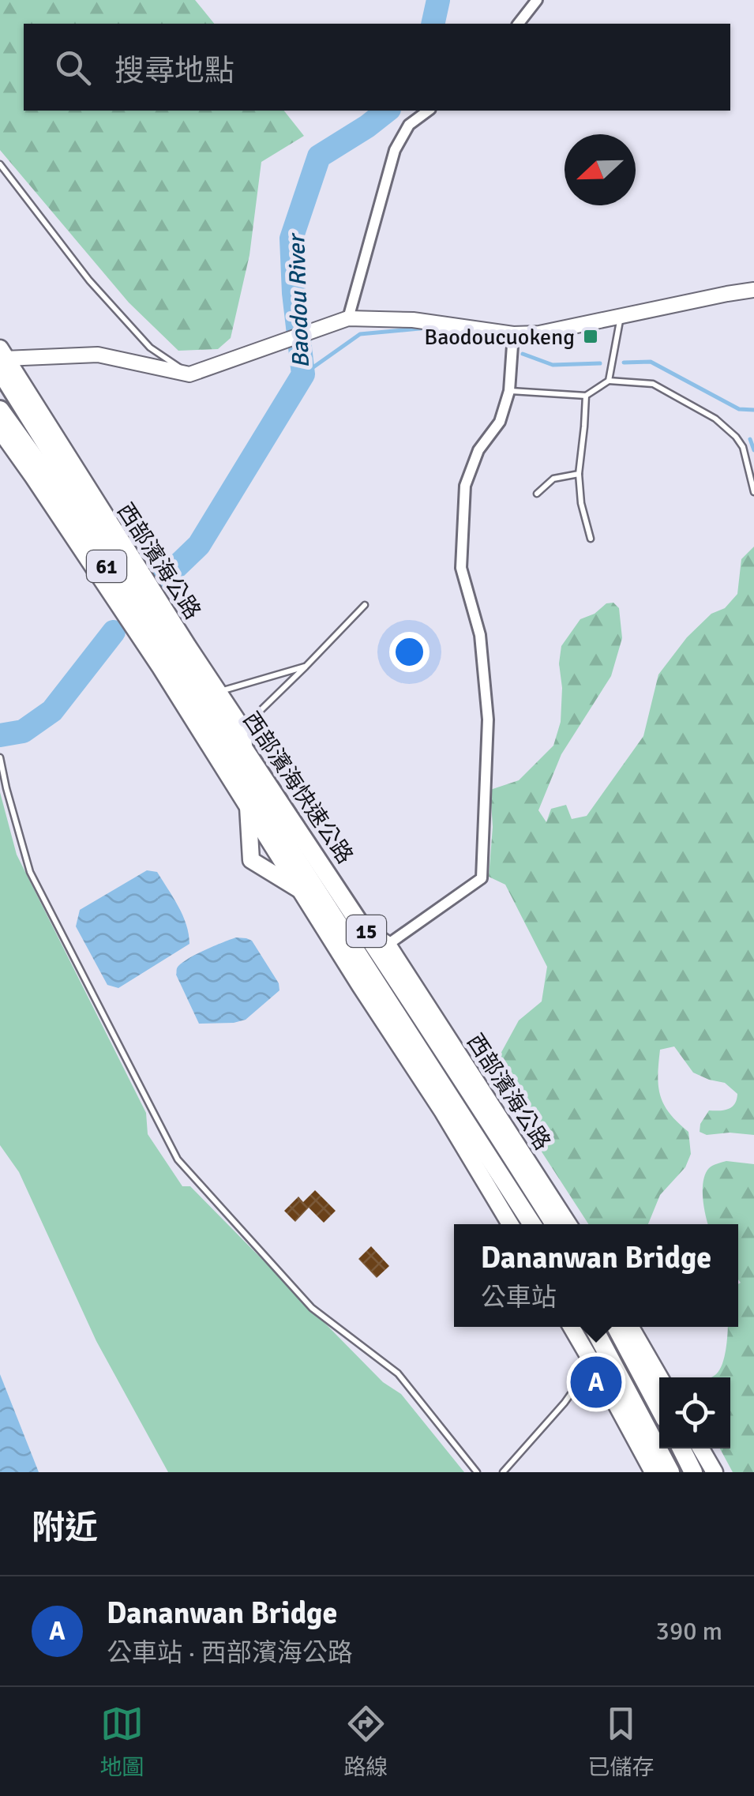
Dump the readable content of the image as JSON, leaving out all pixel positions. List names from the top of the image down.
{
  "streets": {
    "highway": ["61", "西部濱海快速公路"],
    "main road": ["西部濱海公路", "15"]
  },
  "crossings": [
    ["西部濱海公路", "西部濱海快速公路"]
  ],
  "water": ["Baodou River"],
  "places": {
    "transit": ["Baodoucuokeng"]
  },
  "north": "left",
  "page": {
    "search": "搜尋地點",
    "popup": ["Dananwan Bridge", "公車站"],
    "pins": "A",
    "heading": "附近",
    "list": [
      {
        "mark": "A",
        "name": "Dananwan Bridge",
        "note": "公車站 · 西部濱海公路",
        "value": "390 m"
      }
    ],
    "nav": ["地圖", "路線", "已儲存"]
  }
}
